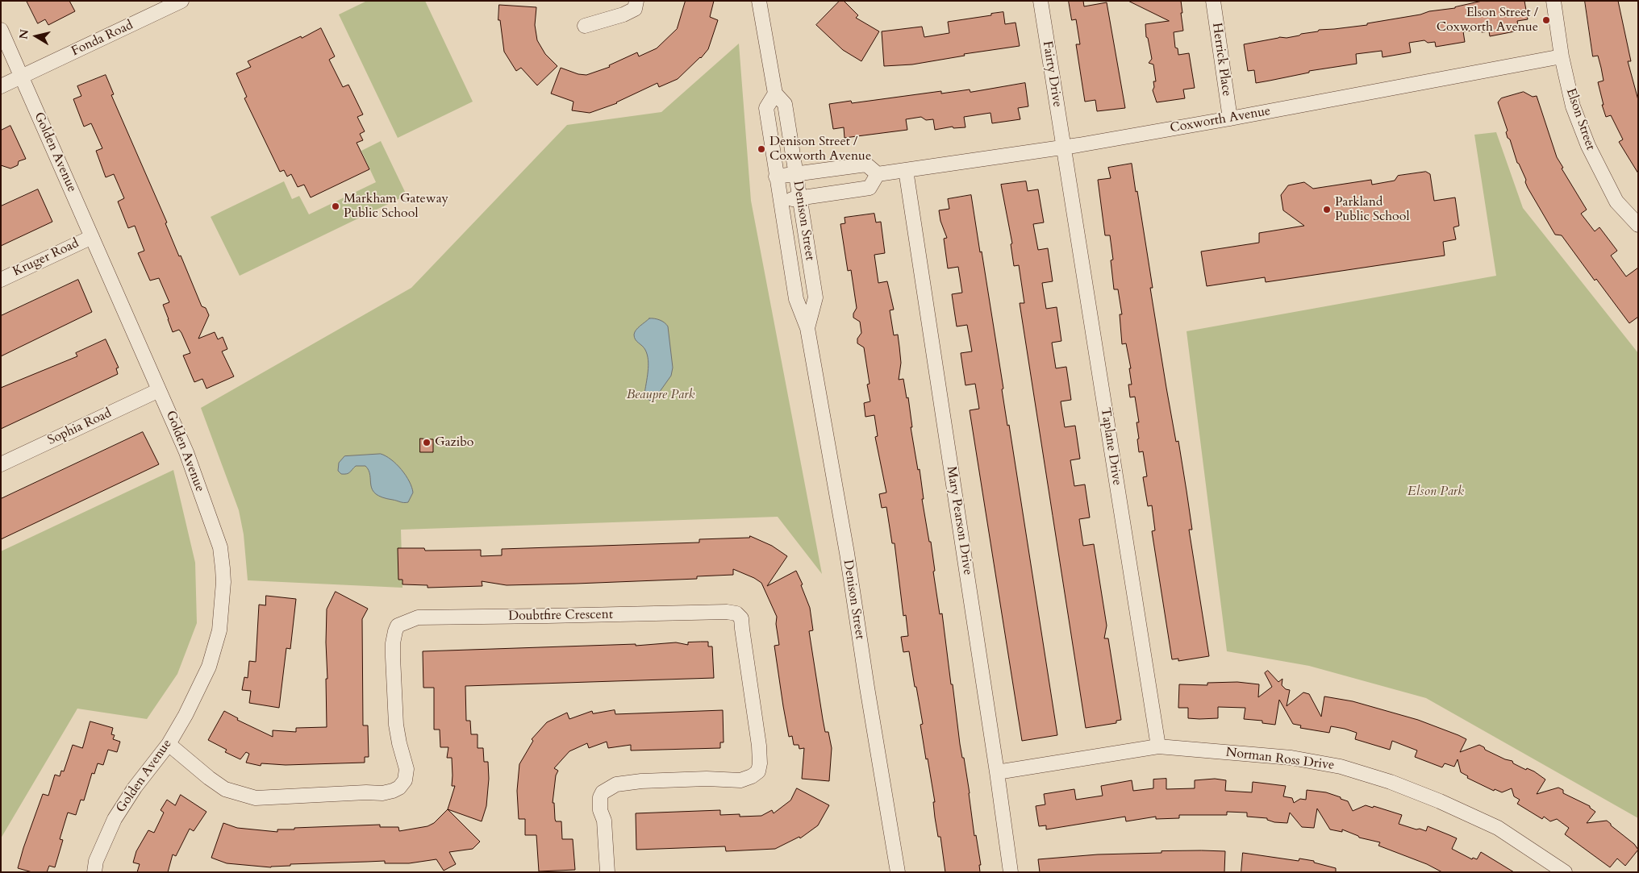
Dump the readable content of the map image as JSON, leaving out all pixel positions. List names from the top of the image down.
{
  "streets": {
    "street": [
      "Fonda Road",
      "Herrick Place",
      "Fairty Drive",
      "Elson Street",
      "Coxworth Avenue",
      "Golden Avenue",
      "Denison Street",
      "Kruger Road",
      "Sophia Road",
      "Taplane Drive",
      "Mary Pearson Drive",
      "Doubtfire Crescent",
      "Norman Ross Drive"
    ]
  },
  "crossings": [
    ["Fonda Road", "Golden Avenue"],
    ["Herrick Place", "Coxworth Avenue"],
    ["Fairty Drive", "Coxworth Avenue"],
    ["Fairty Drive", "Taplane Drive"],
    ["Elson Street", "Coxworth Avenue"],
    ["Coxworth Avenue", "Taplane Drive"],
    ["Coxworth Avenue", "Mary Pearson Drive"],
    ["Golden Avenue", "Kruger Road"],
    ["Golden Avenue", "Sophia Road"],
    ["Golden Avenue", "Doubtfire Crescent"],
    ["Taplane Drive", "Norman Ross Drive"],
    ["Mary Pearson Drive", "Norman Ross Drive"]
  ],
  "parks": ["Beaupre Park", "Elson Park"],
  "places": [
    "Elson Street / Coxworth Avenue",
    "Denison Street / Coxworth Avenue",
    "Markham Gateway Public School",
    "Parkland Public School",
    "Gazibo"
  ],
  "north": "left"
}
